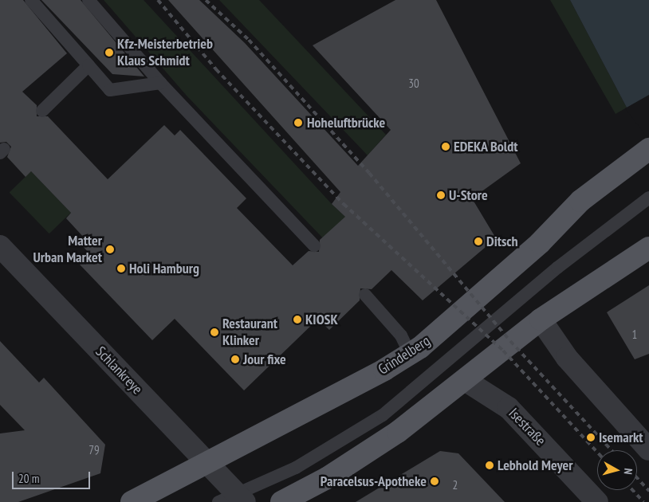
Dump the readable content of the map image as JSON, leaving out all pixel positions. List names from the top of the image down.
{
  "streets": {
    "main road": ["Grindelberg"],
    "street": ["Schlankreye", "Isestraße"]
  },
  "crossings": [
    ["Grindelberg", "Schlankreye"]
  ],
  "places": [
    "Kfz-Meisterbetrieb Klaus Schmidt",
    "Hoheluftbrücke",
    "EDEKA Boldt",
    "U-Store",
    "Ditsch",
    "Matter Urban Market",
    "Holi Hamburg",
    "KIOSK",
    "Restaurant Klinker",
    "Jour fixe",
    "Isemarkt",
    "Lebhold Meyer",
    "Paracelsus-Apotheke"
  ],
  "house_numbers": [
    "30",
    "1",
    "79",
    "2"
  ],
  "scale_bar": "20 m",
  "north": "right"
}
